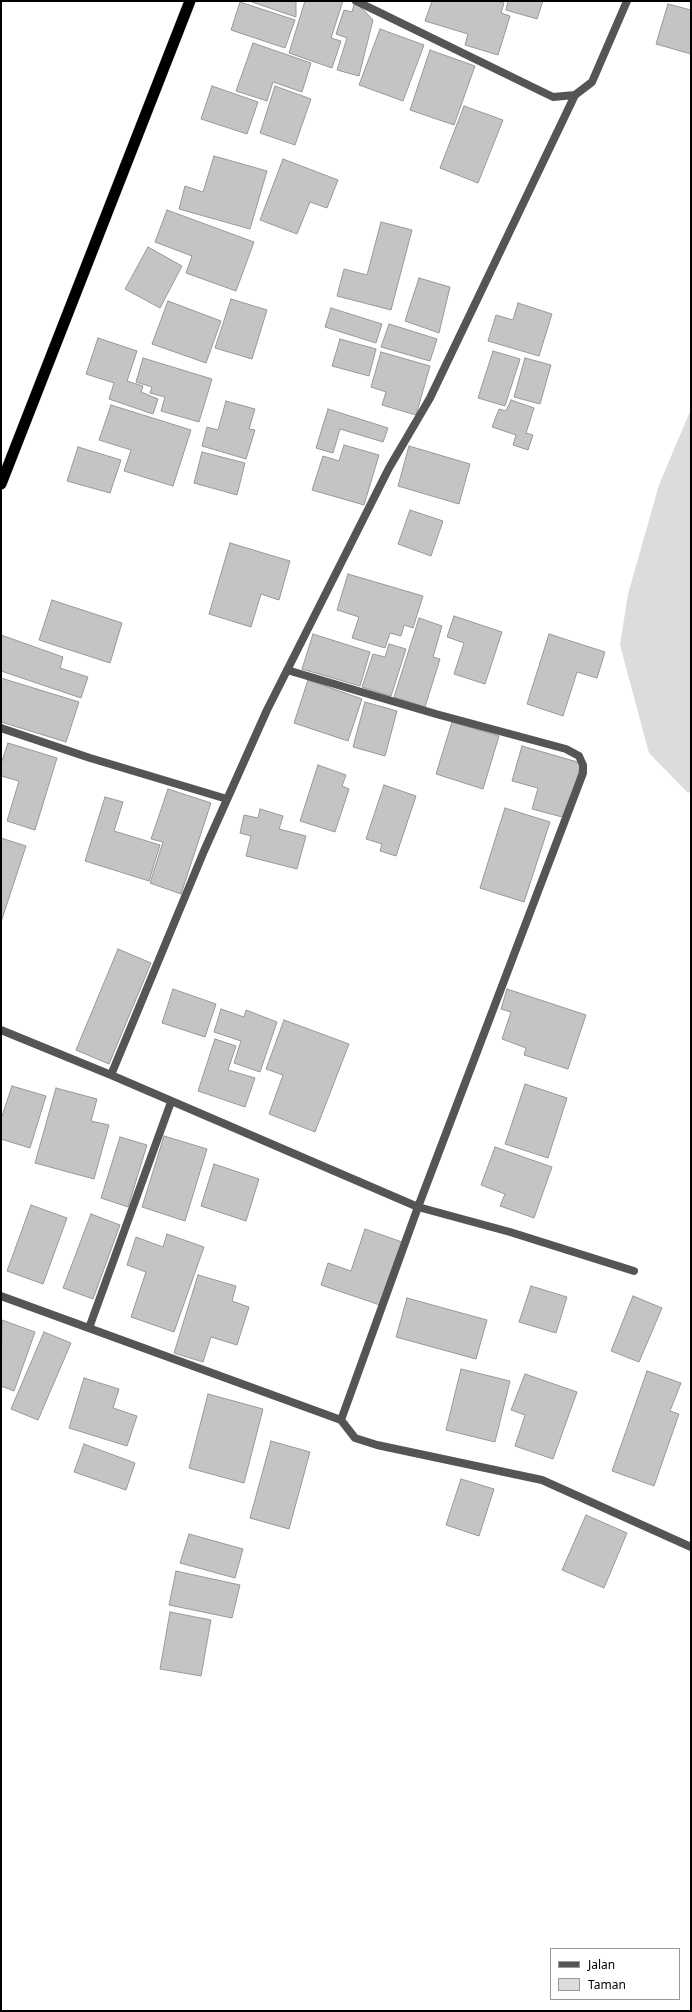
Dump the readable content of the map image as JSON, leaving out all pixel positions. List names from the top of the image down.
{
  "legend": ["Jalan", "Taman"]
}
